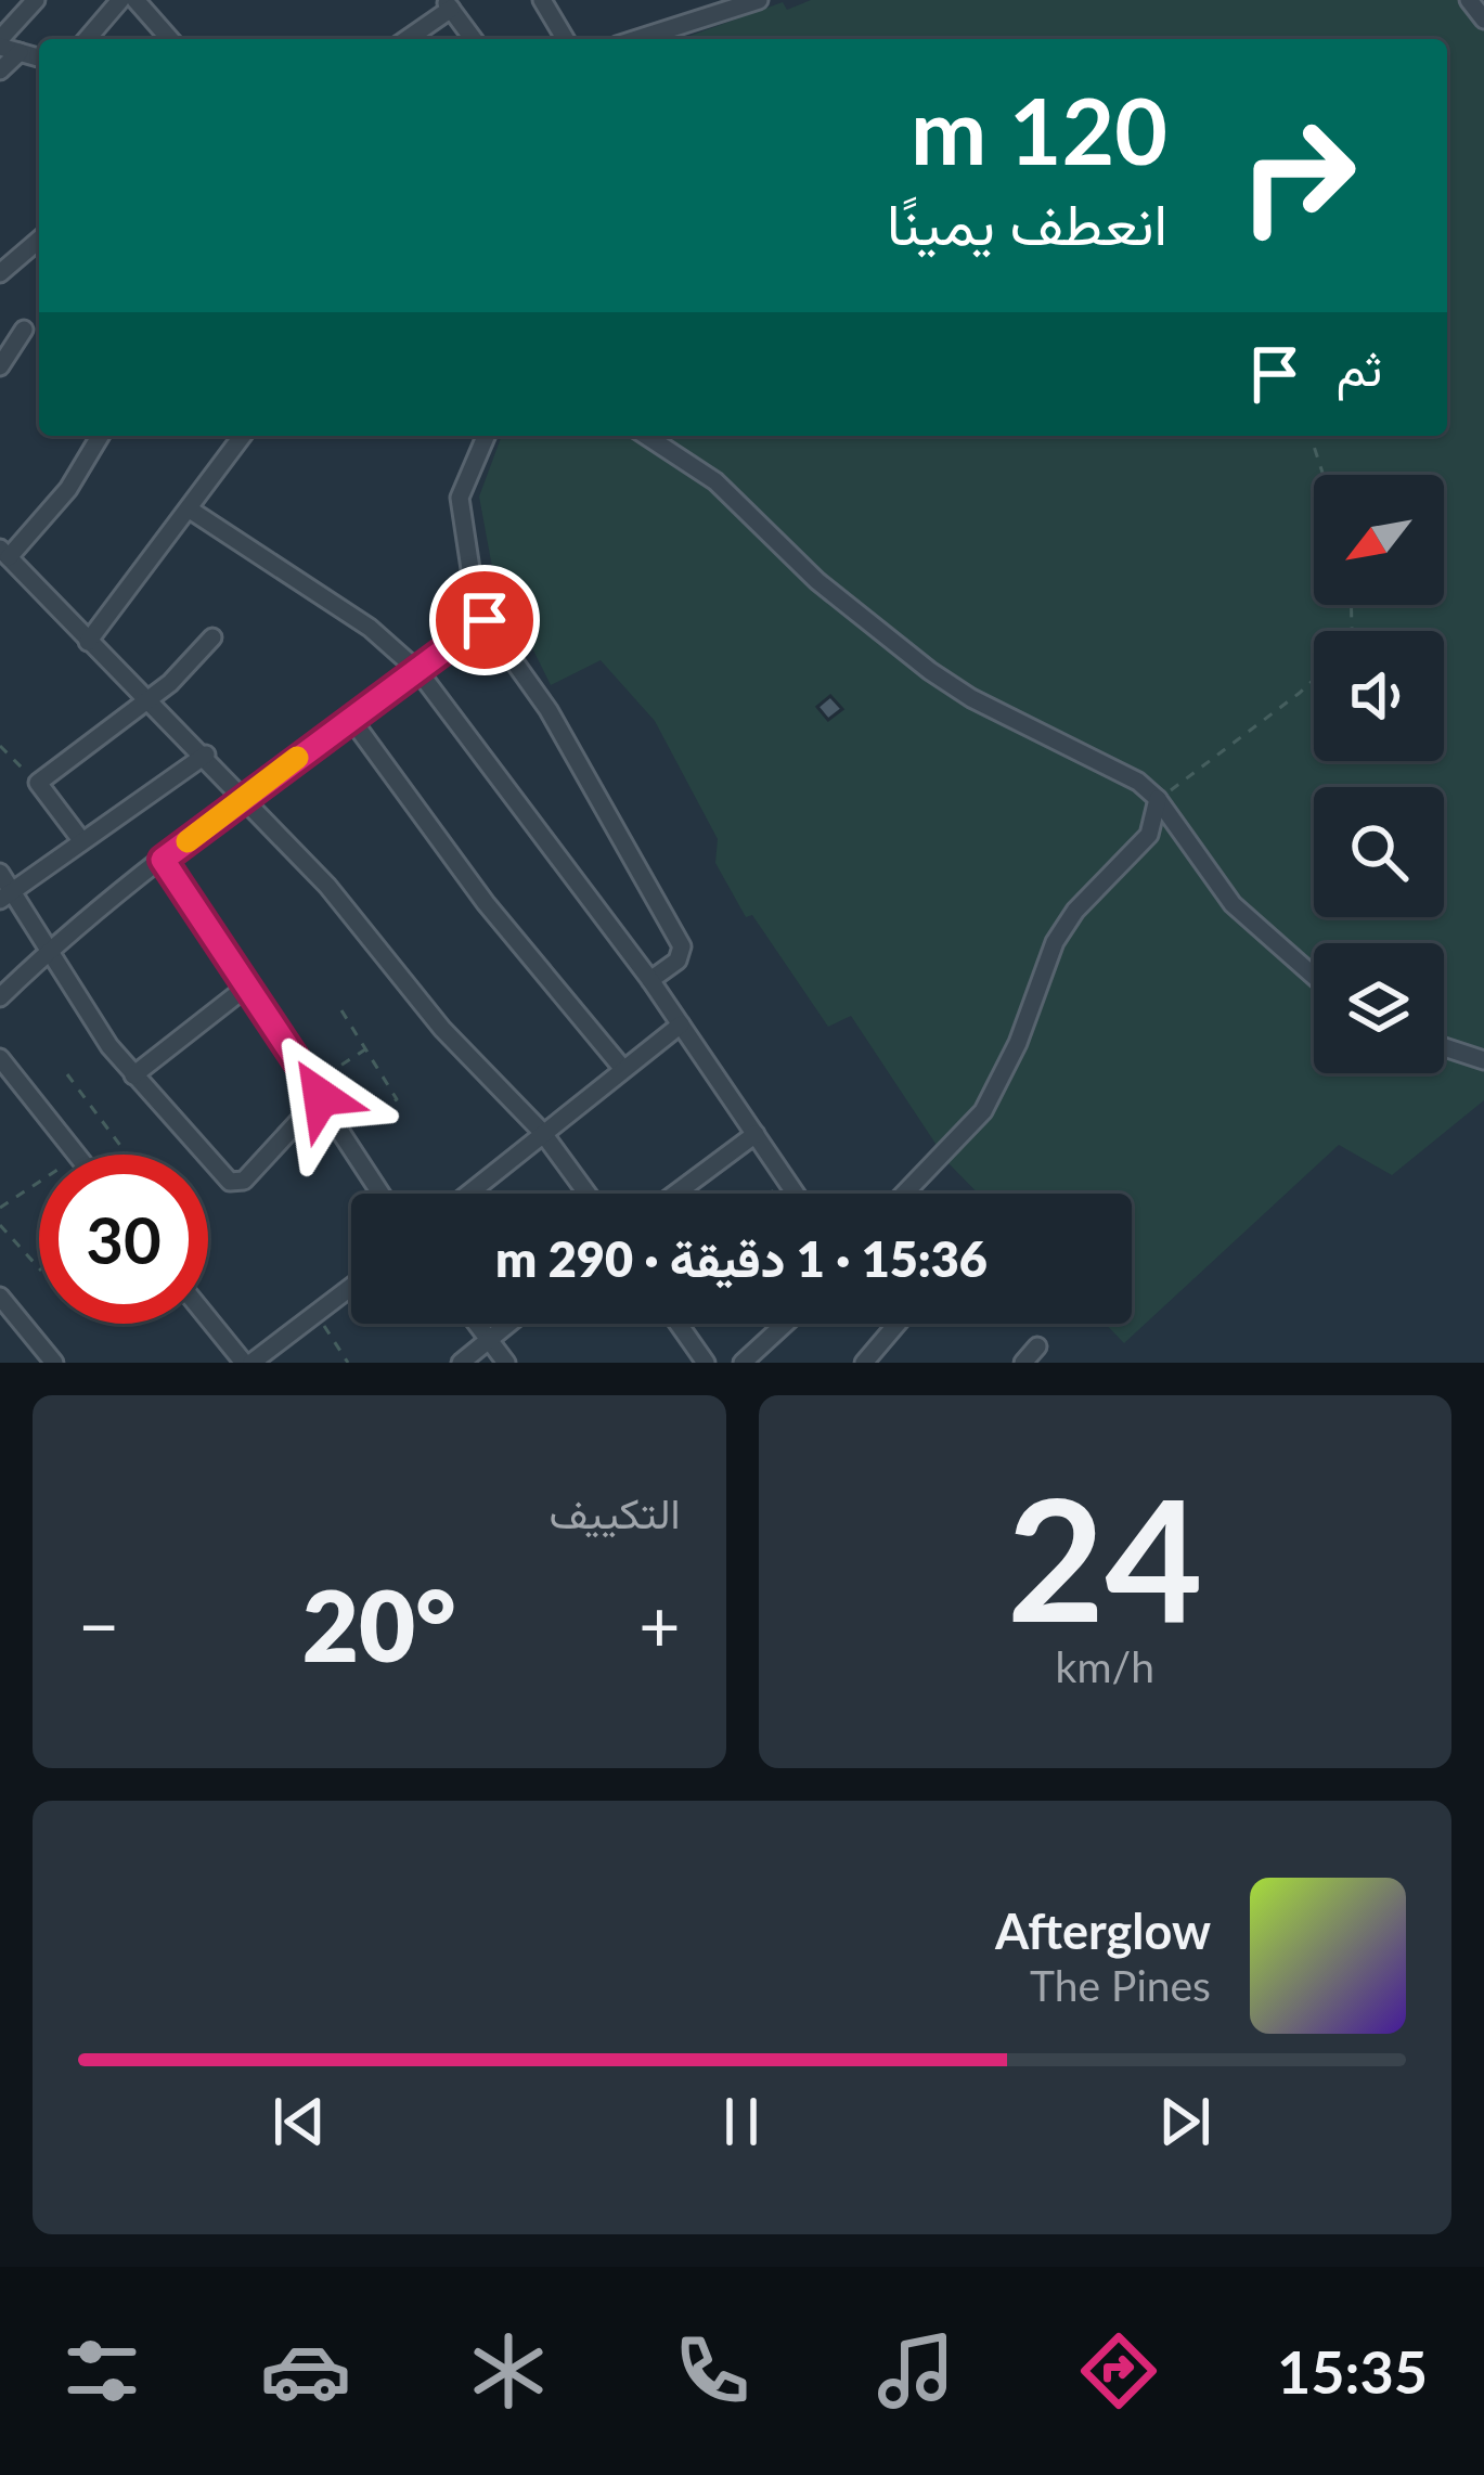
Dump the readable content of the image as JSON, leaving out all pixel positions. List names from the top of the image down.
{
  "north": "bottom left",
  "page": {
    "turn": ["120 m", "انعطف يمينًا"],
    "then": "ثم",
    "limit": "30",
    "trip": "15:36 · 1 دقيقة · 290 m",
    "tile": [
      ["24", "km/h"],
      "التكييف"
    ],
    "heat": ["−", "20°", "+"],
    "song": ["Afterglow", "The Pines"],
    "tabs": "15:35"
  }
}
